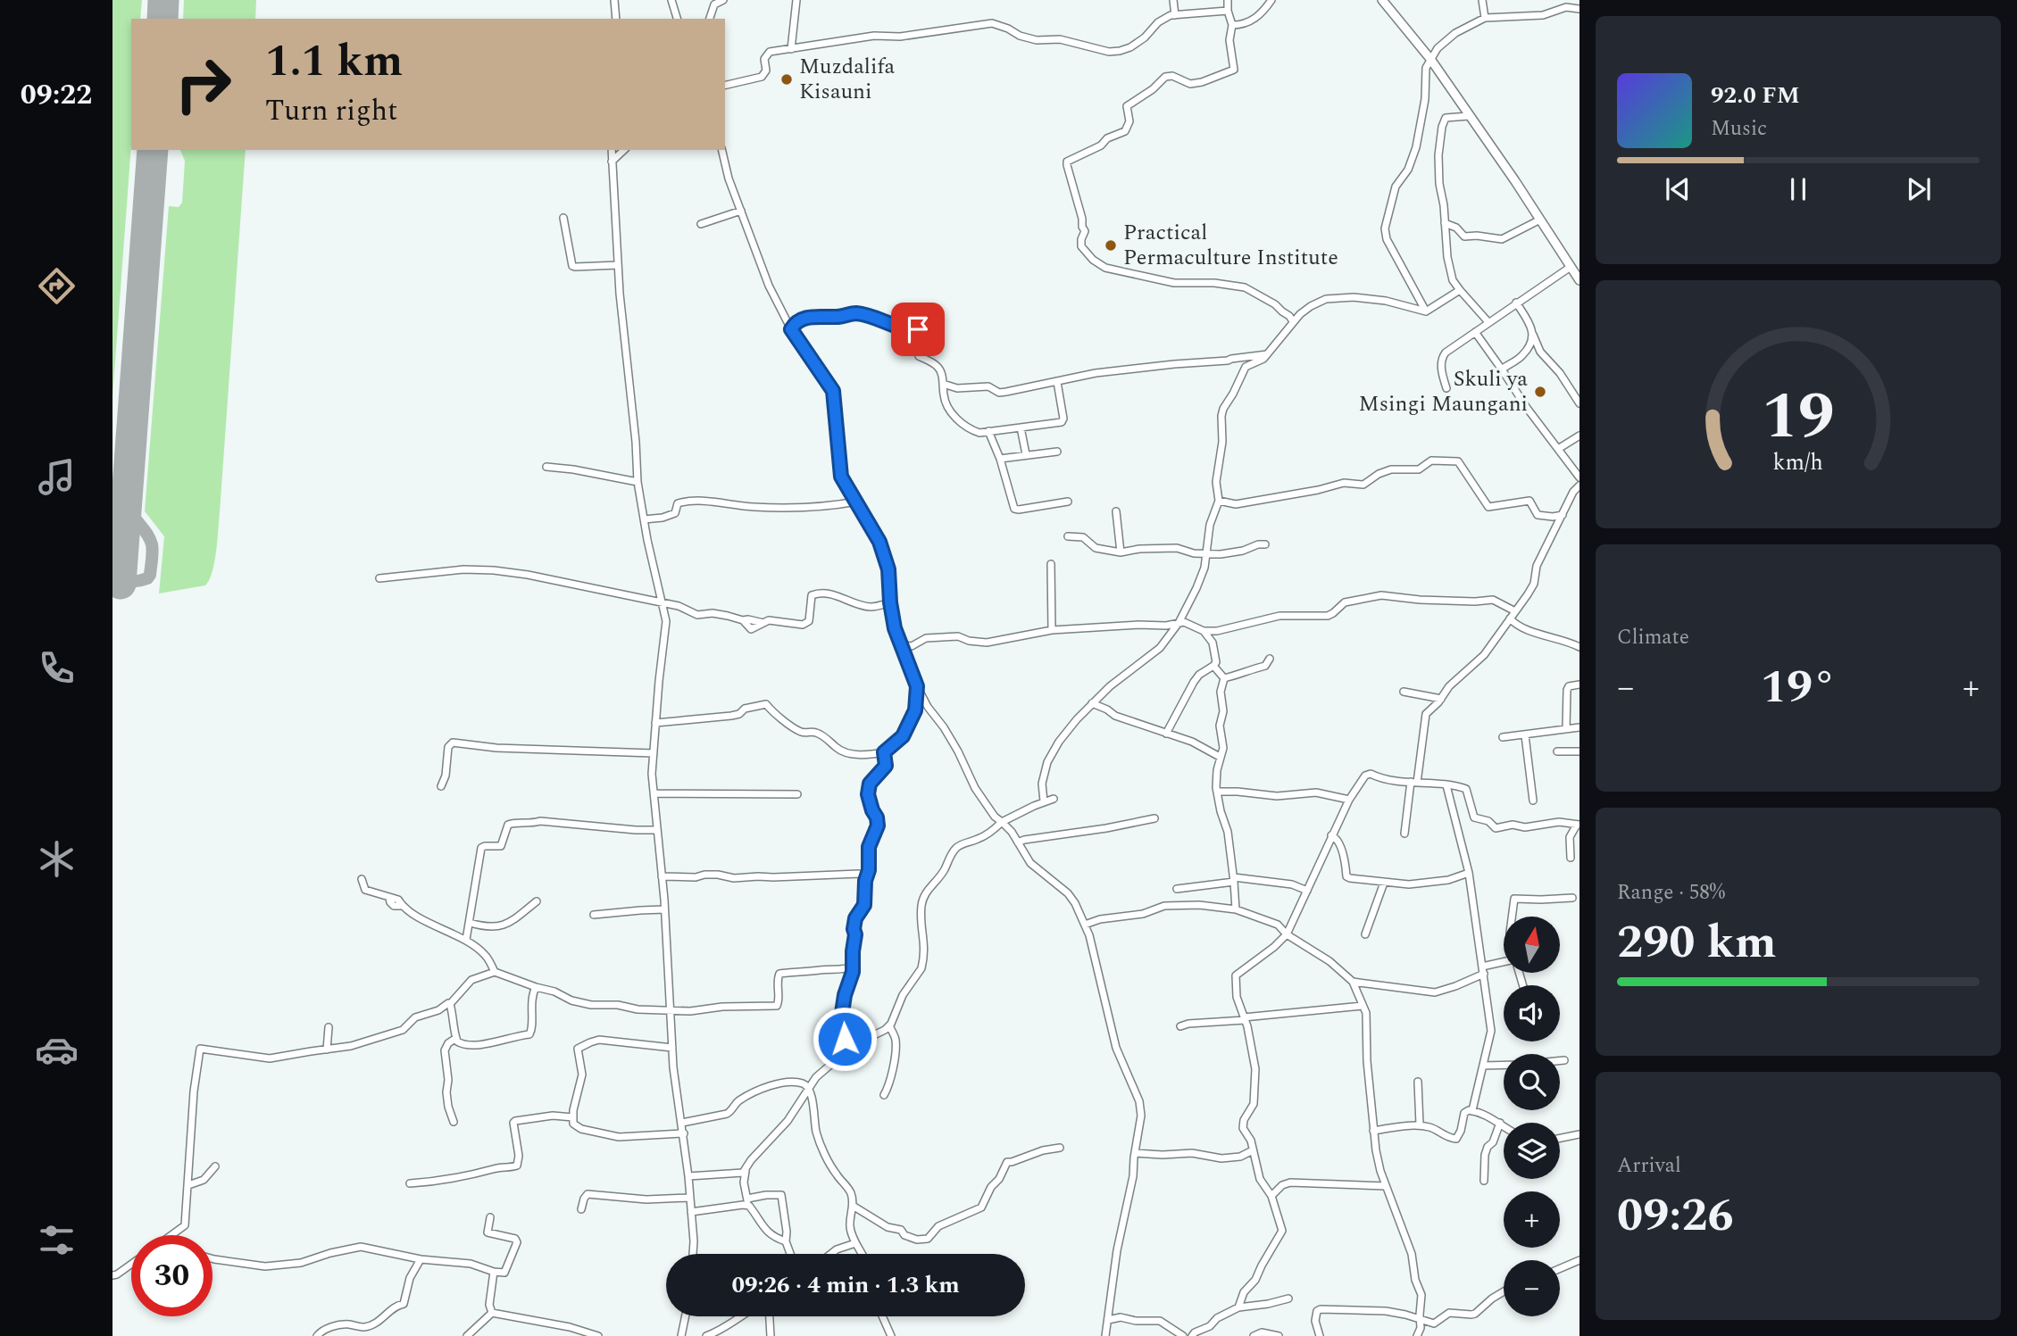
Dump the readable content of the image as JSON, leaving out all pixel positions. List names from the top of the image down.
{
  "places": ["Muzdalifa Kisauni", "Practical Permaculture Institute", "Skuli ya Msingi Maungani"],
  "north": "top",
  "page": {
    "tabs": "09:22",
    "turn": ["1.1 km", "Turn right"],
    "song": ["92.0 FM", "Music"],
    "tile": [
      "Climate",
      ["Range · 58%", "290 km"],
      ["Arrival", "09:26"]
    ],
    "heat": ["−", "19°", "+"],
    "map_buttons": ["+", "−"],
    "limit": "30",
    "trip": "09:26 · 4 min · 1.3 km",
    "gauge": ["19", "km/h"]
  }
}
